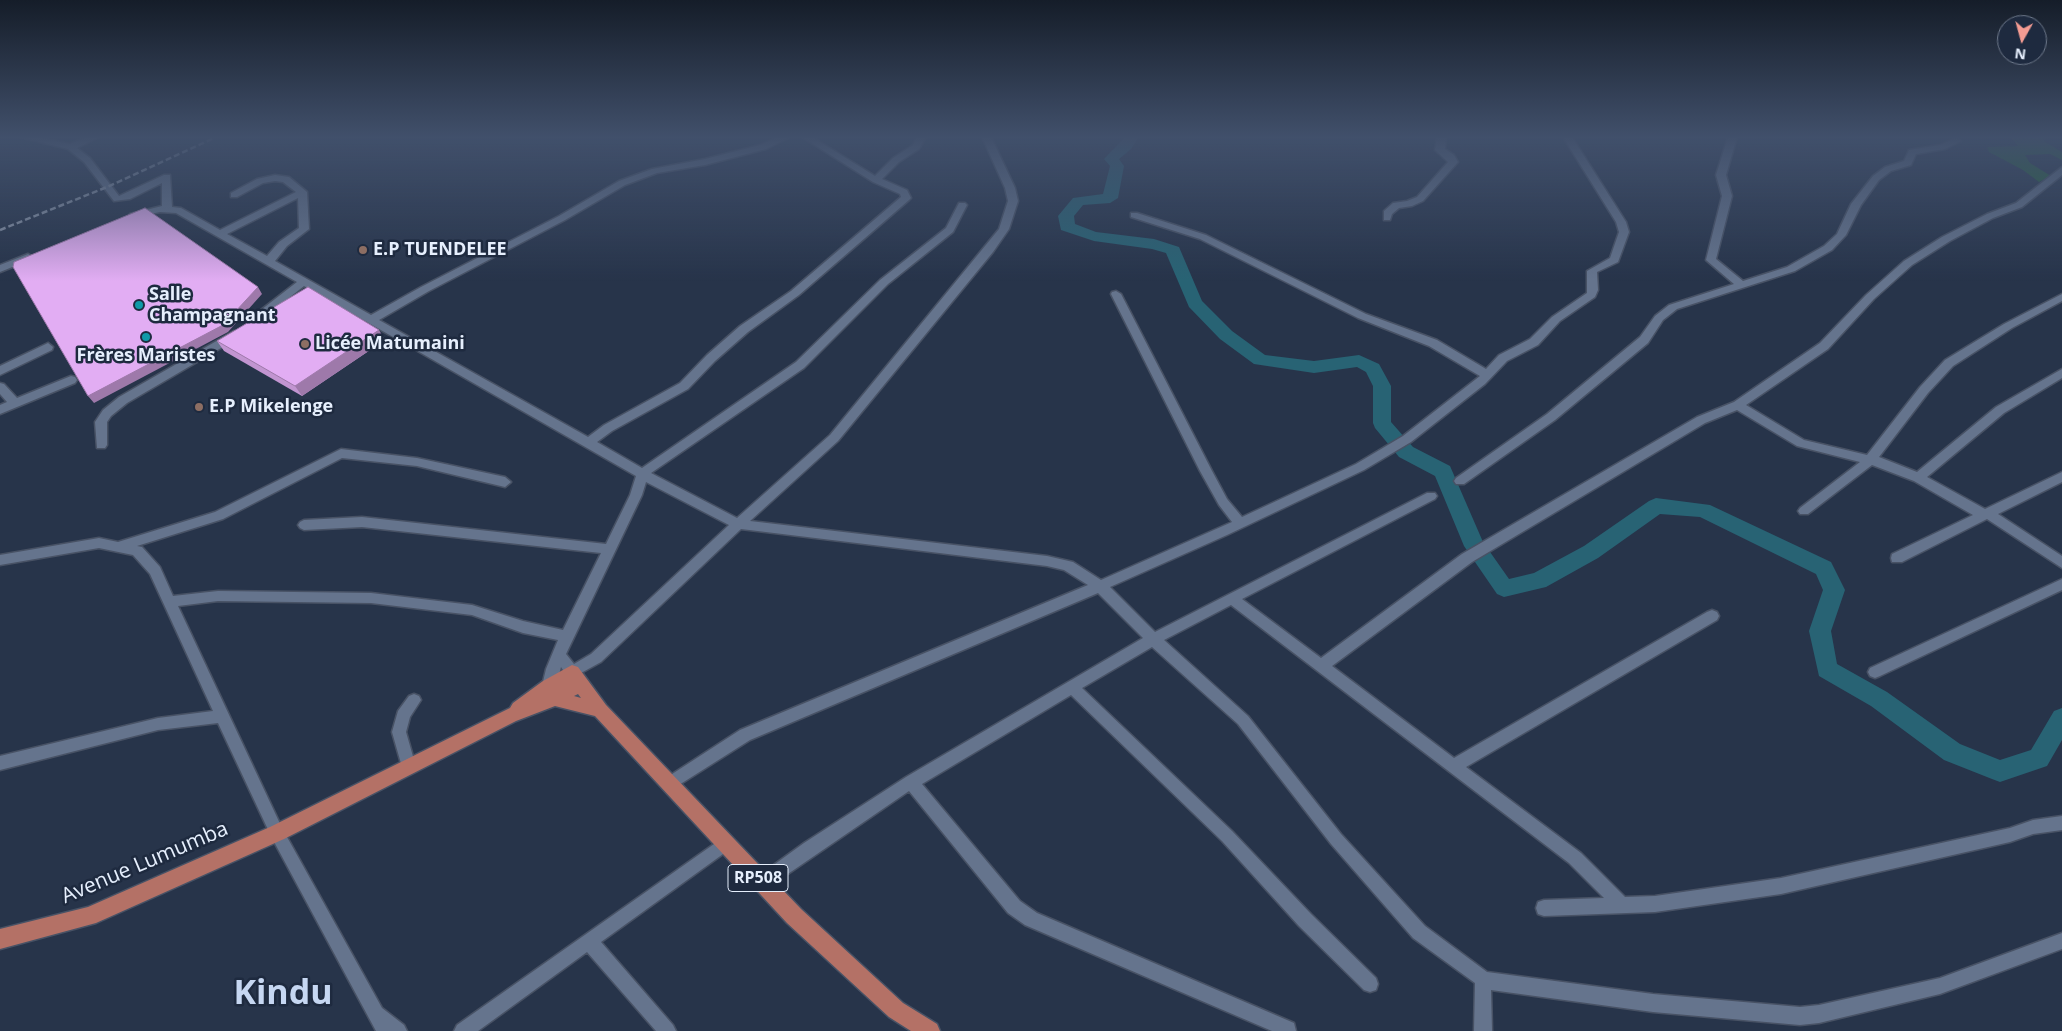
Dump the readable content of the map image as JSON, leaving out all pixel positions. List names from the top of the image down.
{
  "streets": {
    "main road": ["Avenue Lumumba", "RP508"]
  },
  "crossings": [
    ["Avenue Lumumba", "RP508"]
  ],
  "districts": ["Kindu"],
  "places": [
    "E.P TUENDELEE",
    "Salle Champagnant",
    "Frères Maristes",
    "Licée Matumaini",
    "E.P Mikelenge"
  ],
  "north": "bottom"
}
